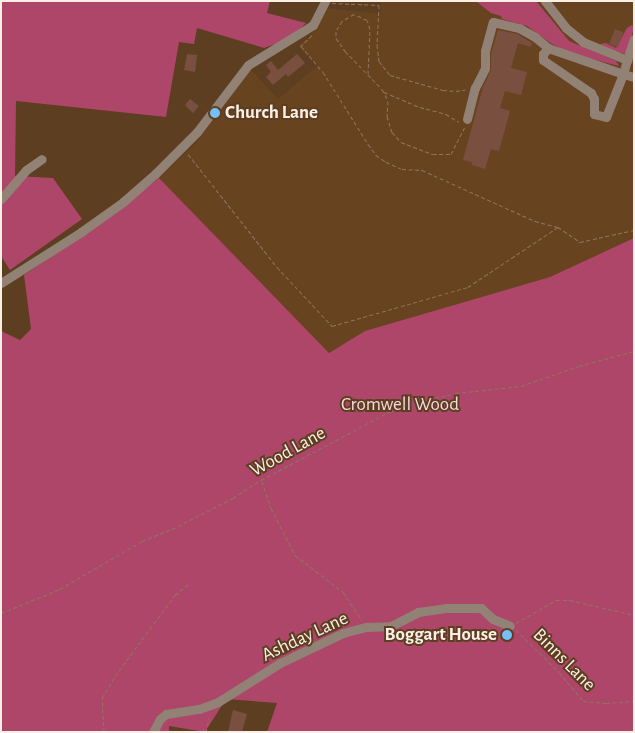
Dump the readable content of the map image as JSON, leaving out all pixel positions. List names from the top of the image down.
{
  "streets": {
    "street": ["Ashday Lane"],
    "path": ["Wood Lane", "Binns Lane"]
  },
  "crossings": [
    ["Ashday Lane", "Binns Lane"]
  ],
  "parks": ["Cromwell Wood"],
  "places": ["Church Lane", "Boggart House"]
}
